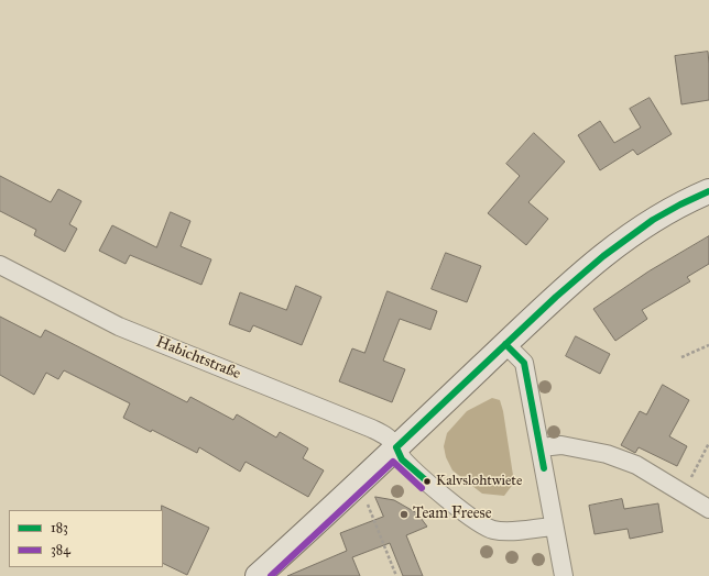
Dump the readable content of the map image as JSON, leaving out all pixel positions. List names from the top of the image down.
{
  "streets": {
    "street": ["Habichtstraße"]
  },
  "places": ["Kalvslohtwiete", "Team Freese"],
  "lines": ["transit line 183", "transit line 384"],
  "legend": ["183", "384"]
}
